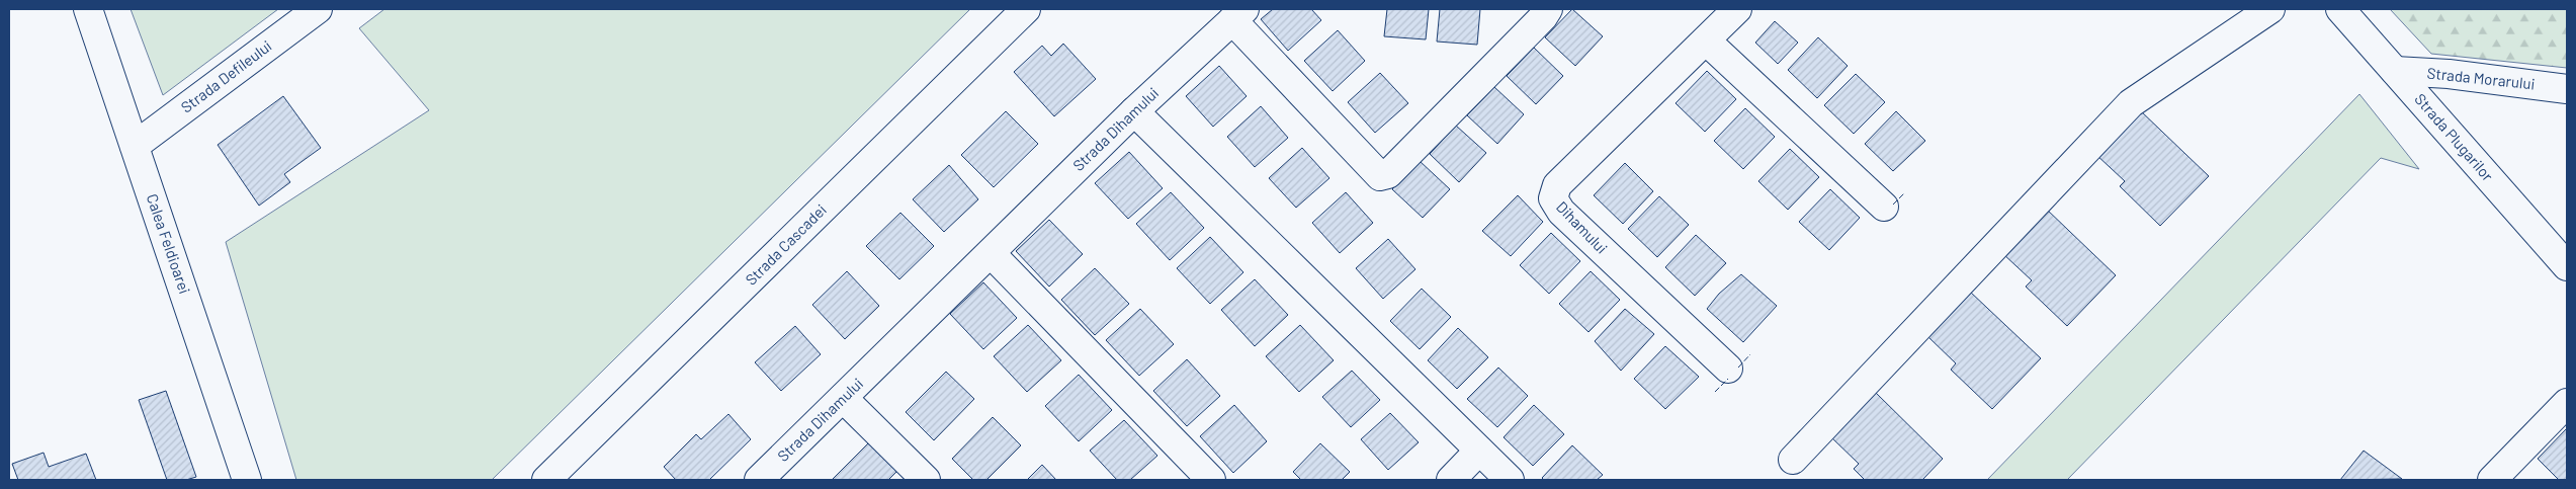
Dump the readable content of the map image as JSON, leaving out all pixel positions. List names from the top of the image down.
{
  "streets": {
    "street": [
      "Strada Defileului",
      "Strada Morarului",
      "Strada Dihamului",
      "Strada Plugarilor",
      "Dihamului",
      "Calea Feldioarei",
      "Strada Cascadei"
    ]
  },
  "crossings": [
    ["Strada Defileului", "Calea Feldioarei"],
    ["Strada Morarului", "Strada Plugarilor"]
  ]
}
